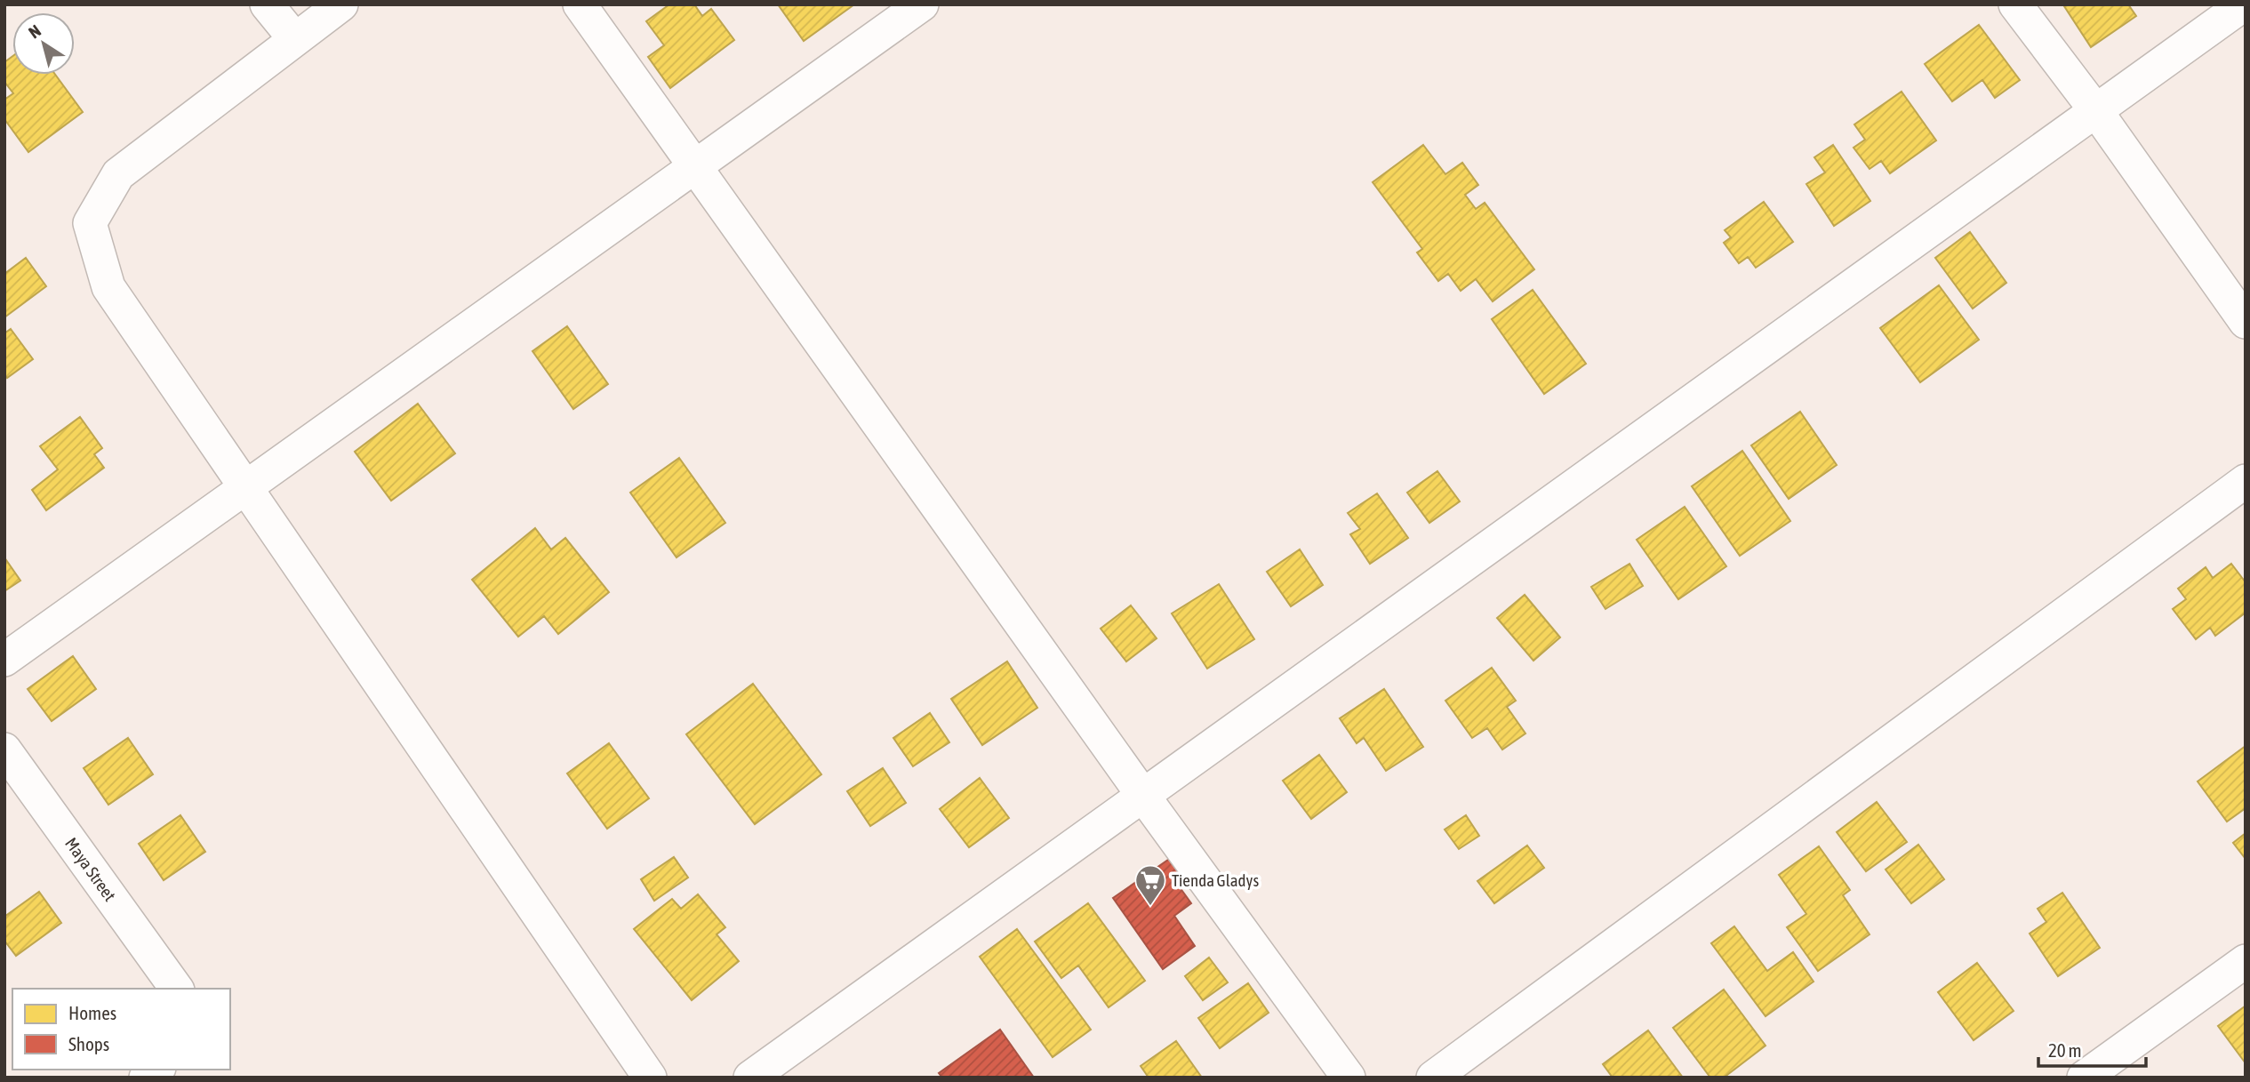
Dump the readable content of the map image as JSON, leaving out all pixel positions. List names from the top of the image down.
{
  "streets": {
    "street": ["Maya Street"]
  },
  "places": {
    "supermarket": ["Tienda Gladys"]
  },
  "legend": ["Homes", "Shops"],
  "scale_bar": "20 m",
  "north": "top left"
}
